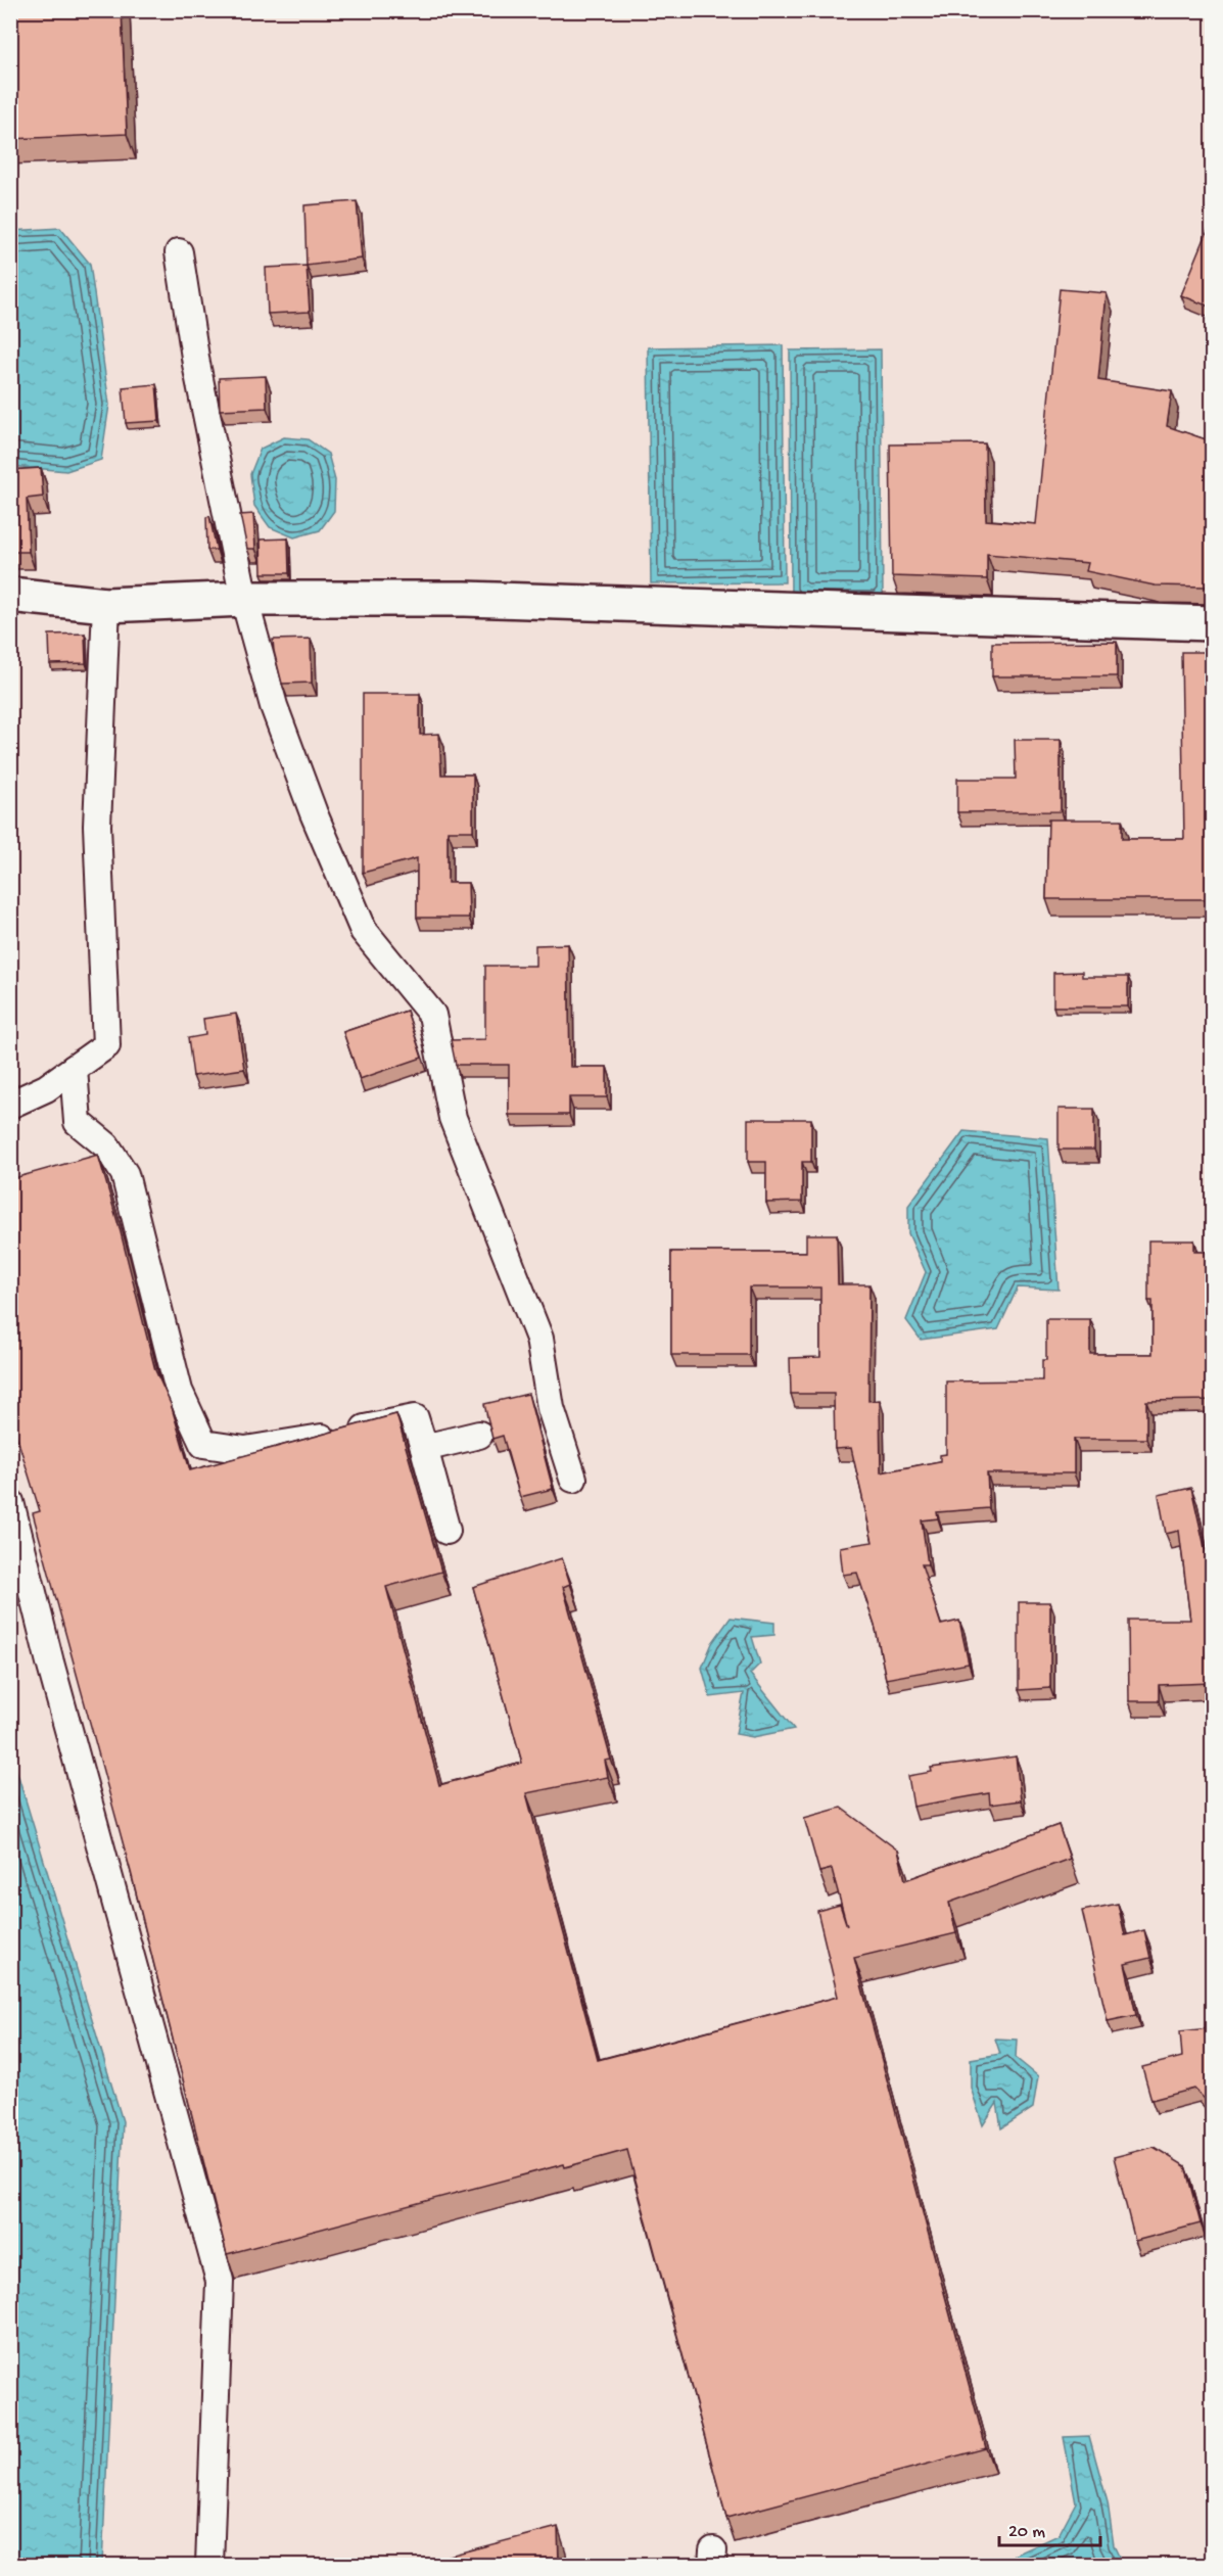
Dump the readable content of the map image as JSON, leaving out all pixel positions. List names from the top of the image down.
{
  "scale_bar": "20 m"
}
